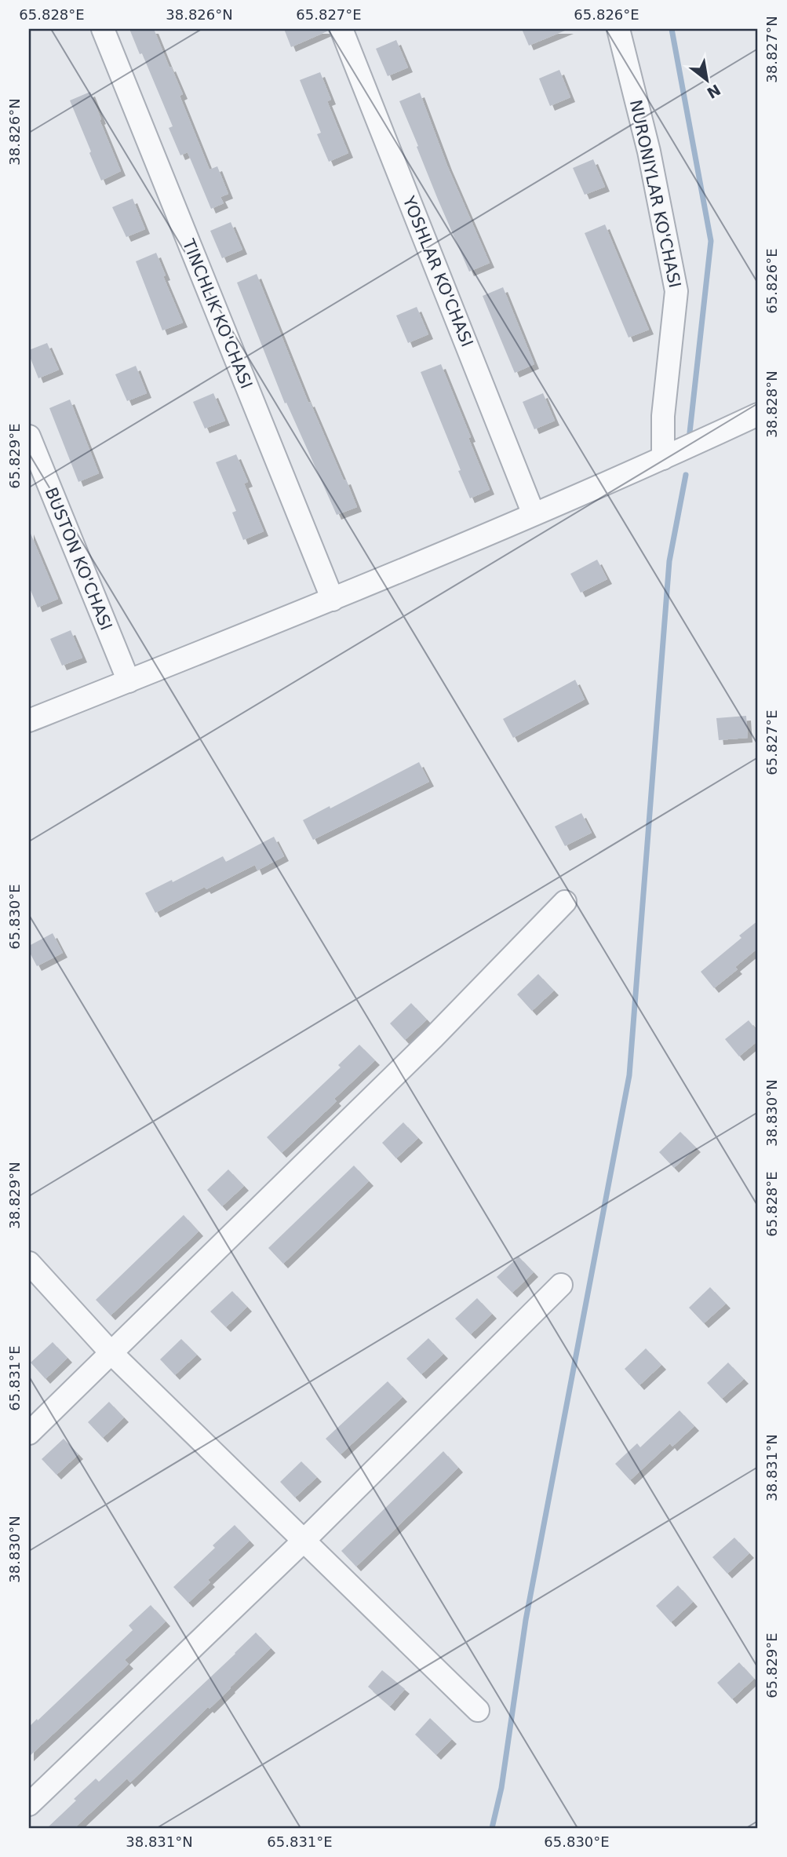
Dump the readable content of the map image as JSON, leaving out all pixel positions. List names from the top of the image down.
{
  "streets": {
    "street": [
      "NURONIYLAR KO'CHASI",
      "YOSHLAR KO'CHASI",
      "TINCHLIK KO'CHASI",
      "BUSTON KO'CHASI"
    ]
  },
  "north": "bottom right",
  "coordinates": [
    "65.828°E",
    "38.826°N",
    "65.827°E",
    "65.826°E",
    "38.827°N",
    "38.828°N",
    "65.829°E",
    "65.830°E",
    "38.830°N",
    "38.829°N",
    "65.831°E",
    "38.831°N"
  ]
}
